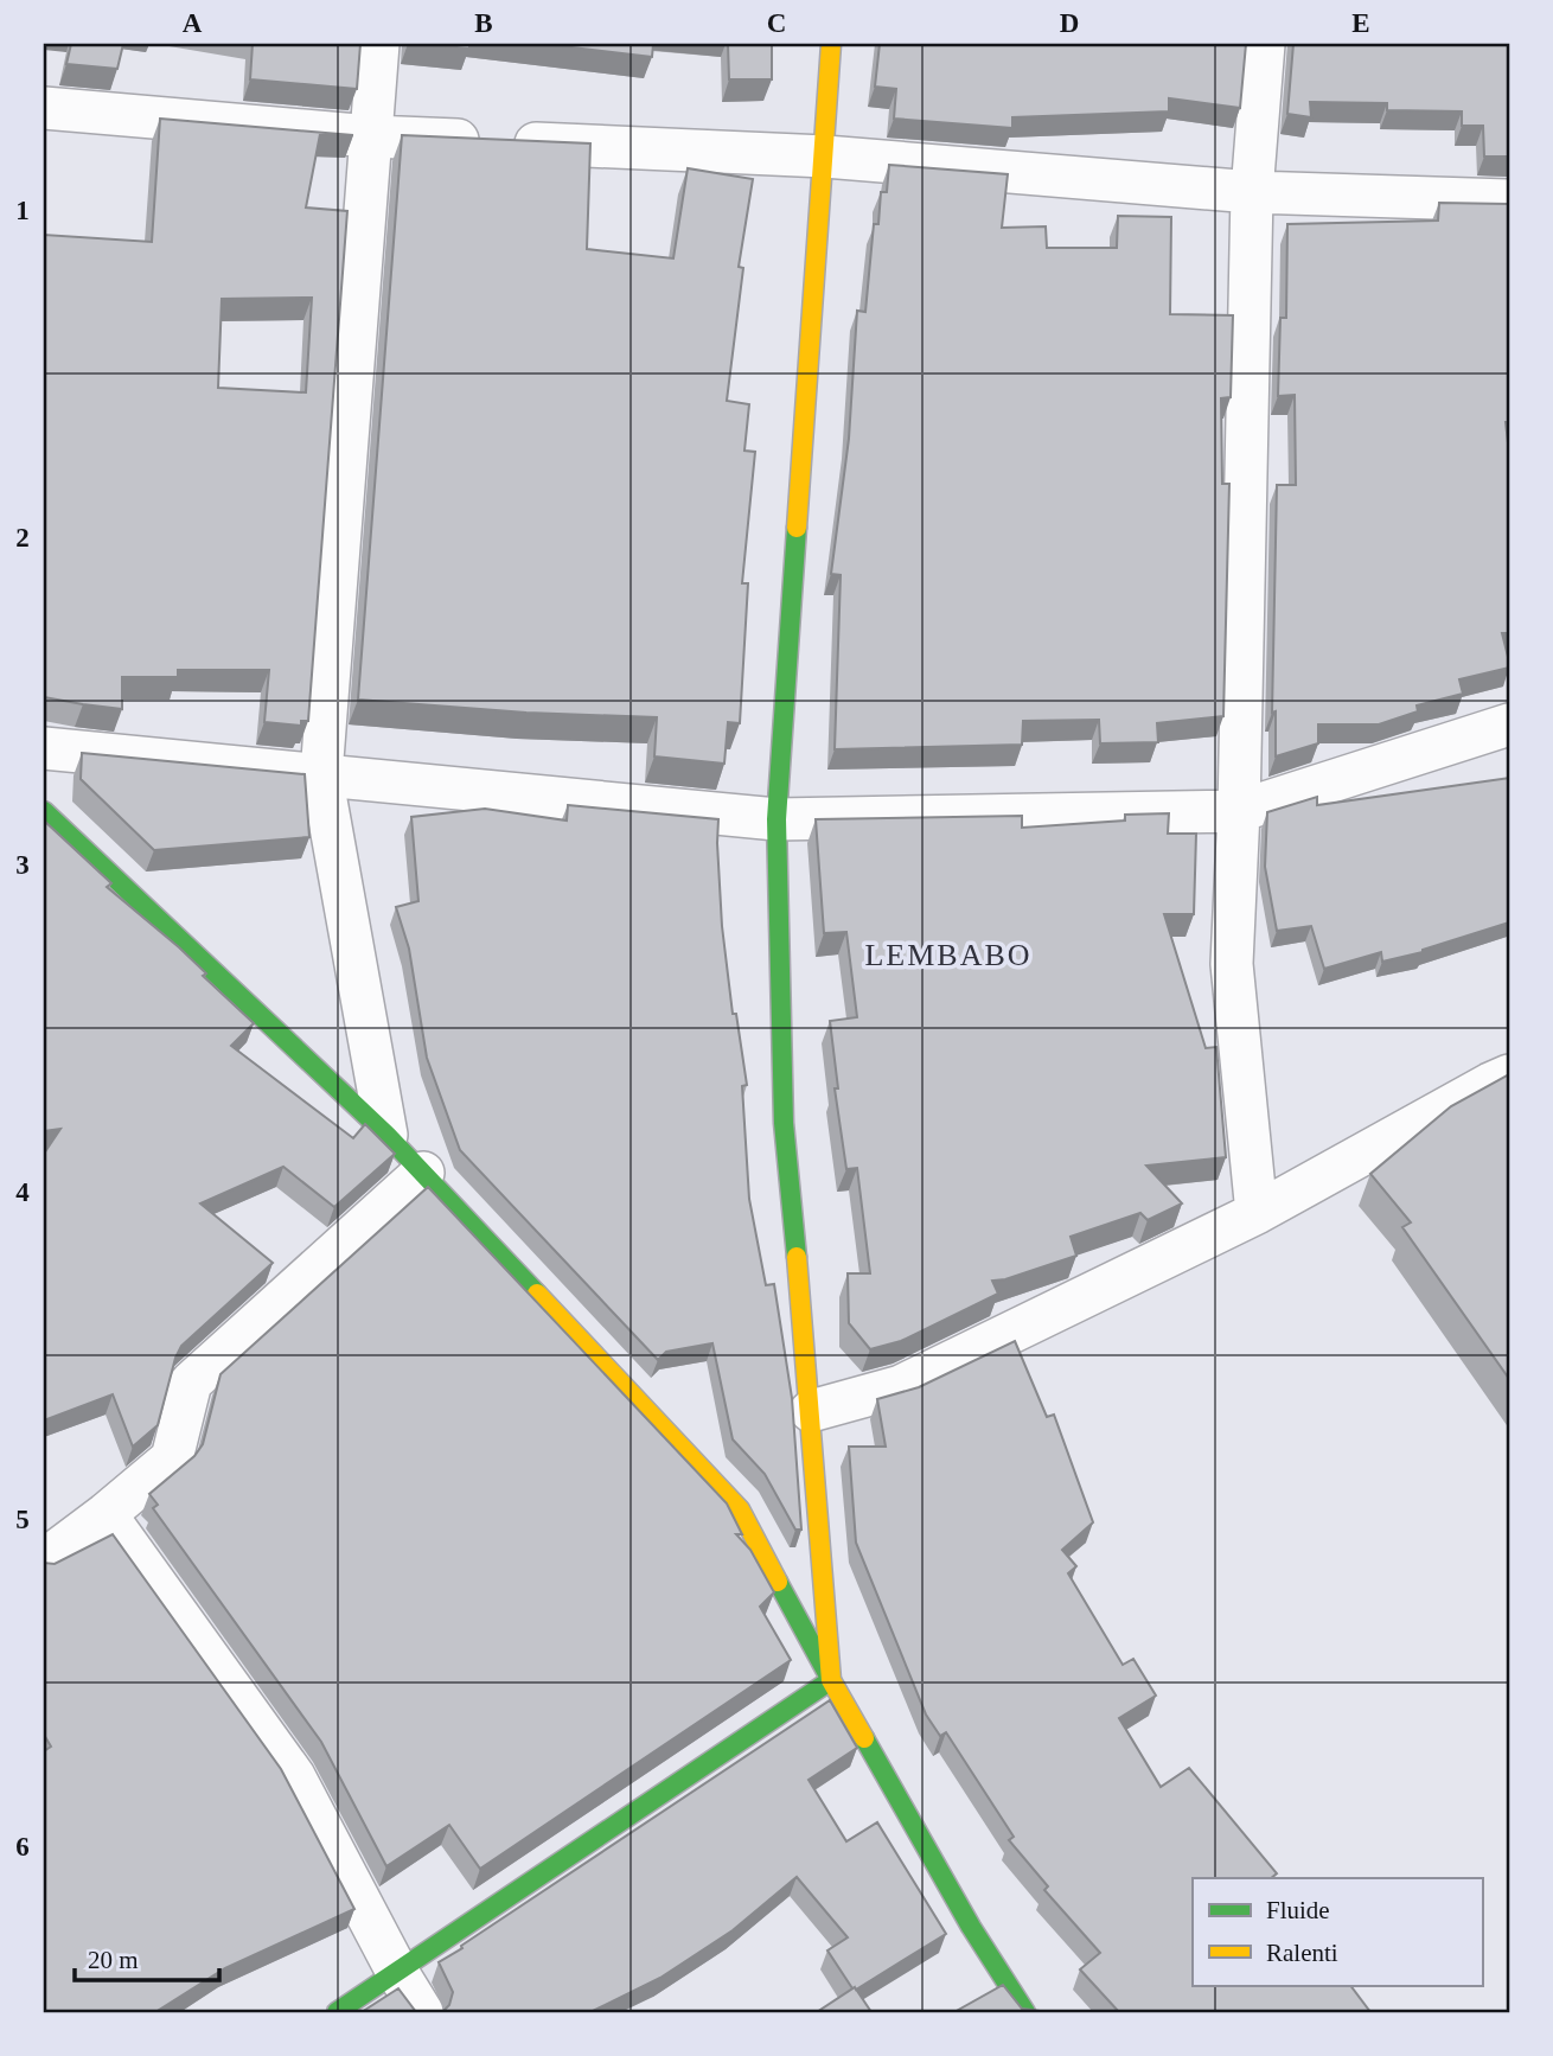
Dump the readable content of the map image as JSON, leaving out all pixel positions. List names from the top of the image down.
{
  "districts": ["LEMBABO"],
  "legend": ["Fluide", "Ralenti"],
  "scale_bar": "20 m",
  "grid": {
    "columns": [
      "A",
      "B",
      "C",
      "D",
      "E"
    ],
    "rows": [
      "1",
      "2",
      "3",
      "4",
      "5",
      "6"
    ]
  }
}
